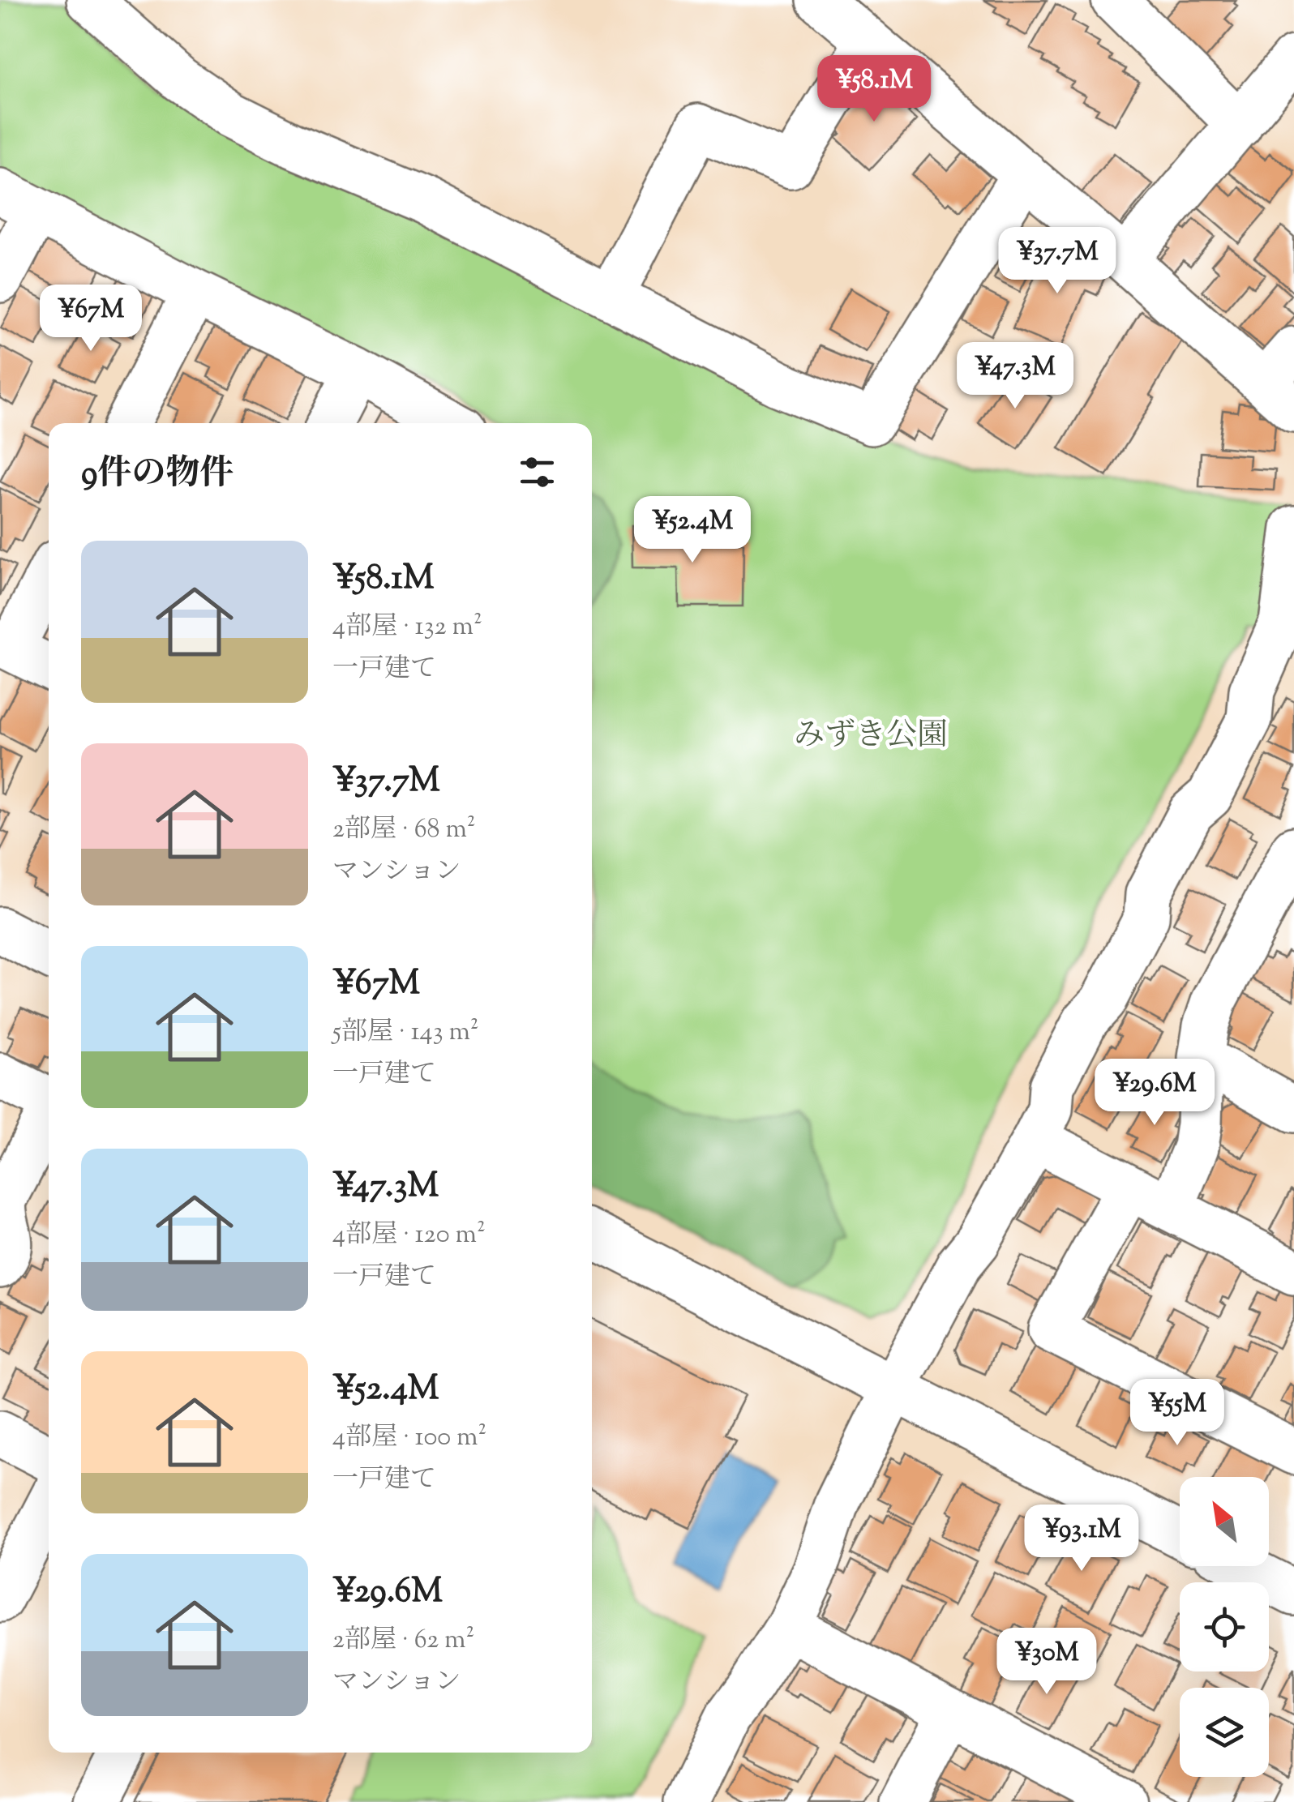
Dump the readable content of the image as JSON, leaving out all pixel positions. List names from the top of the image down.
{
  "parks": ["みずき公園"],
  "north": "top left",
  "page": {
    "price": [
      "¥58.1M",
      "¥37.7M",
      "¥67M",
      "¥47.3M",
      "¥52.4M",
      "¥29.6M",
      "¥55M",
      "¥93.1M",
      "¥30M"
    ],
    "heading": "9件の物件",
    "list": [
      {
        "name": "¥58.1M",
        "note": "4部屋 · 132 m² · 一戸建て"
      },
      {
        "name": "¥37.7M",
        "note": "2部屋 · 68 m² · マンション"
      },
      {
        "name": "¥67M",
        "note": "5部屋 · 143 m² · 一戸建て"
      },
      {
        "name": "¥47.3M",
        "note": "4部屋 · 120 m² · 一戸建て"
      },
      {
        "name": "¥52.4M",
        "note": "4部屋 · 100 m² · 一戸建て"
      },
      {
        "name": "¥29.6M",
        "note": "2部屋 · 62 m² · マンション"
      }
    ]
  }
}
